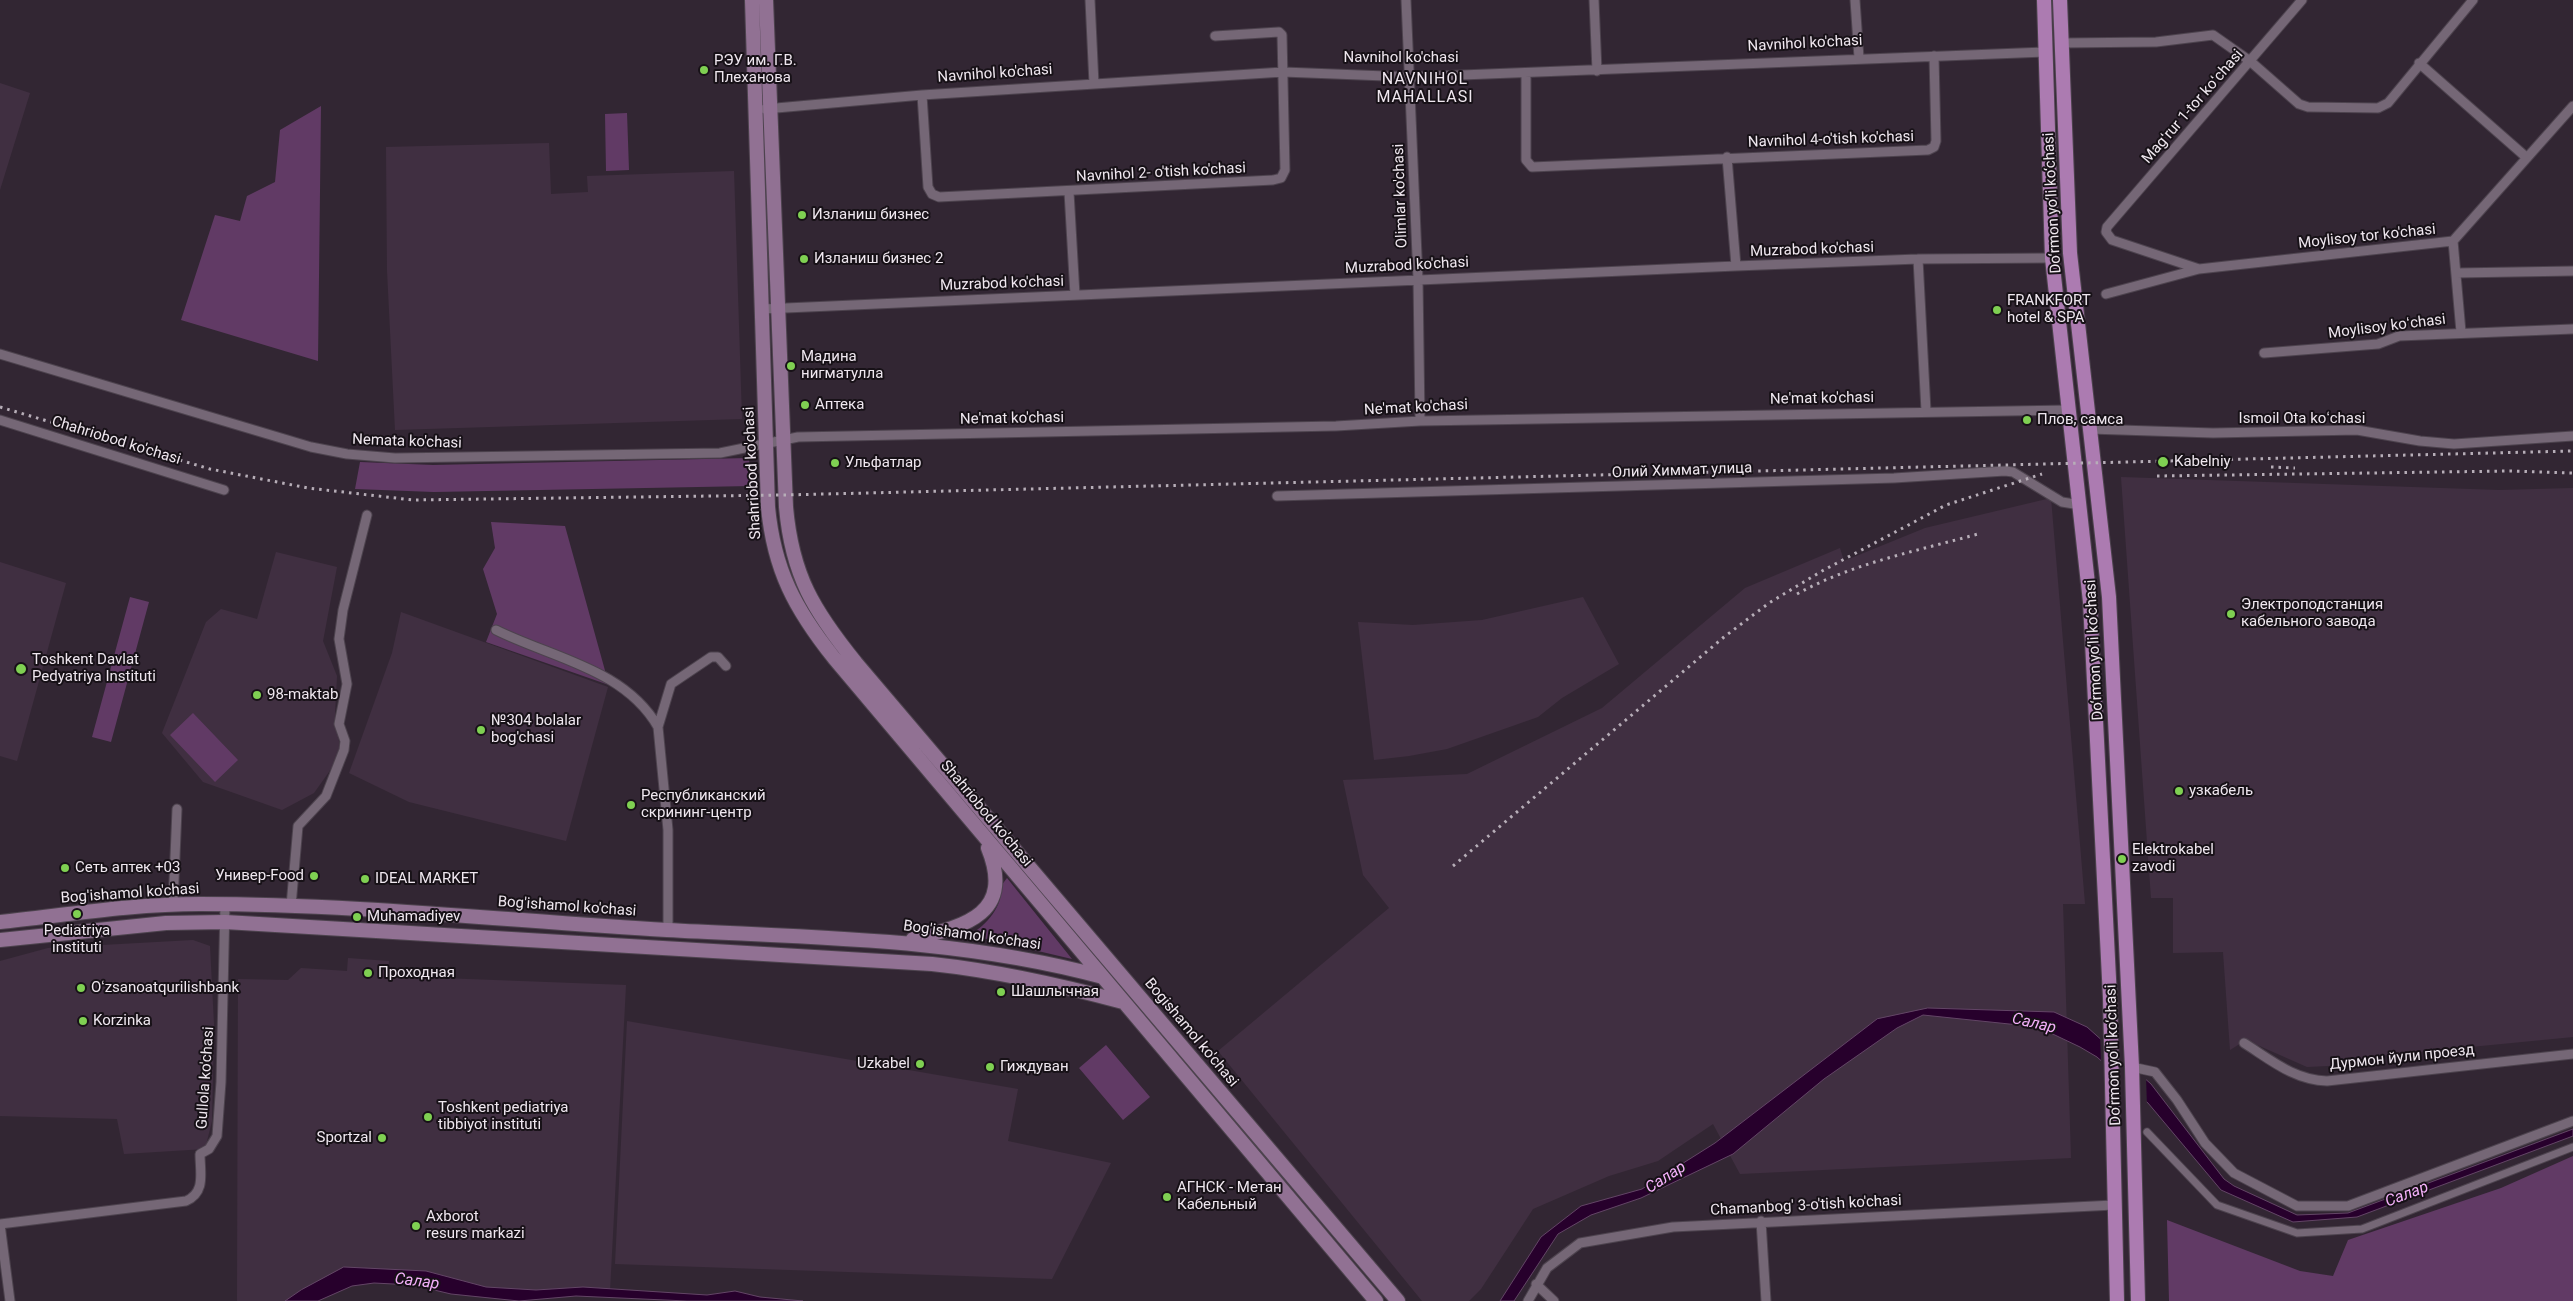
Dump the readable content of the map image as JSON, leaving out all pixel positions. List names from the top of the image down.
{
  "streets": {
    "main road": [
      "Navnihol ko'chasi",
      "Do‘rmon yo‘li ko‘chasi",
      "Shahriobod ko'chasi",
      "Bog'ishamol ko'chasi",
      "Bogishamol ko'chasi"
    ],
    "street": [
      "Magʻrur 1-tor koʻchasi",
      "Navnihol 4-o'tish ko'chasi",
      "Navnihol 2- o'tish ko'chasi",
      "Olimlar ko'chasi",
      "Moylisoy tor ko'chasi",
      "Muzrabod ko'chasi",
      "Moylisoy koʻchasi",
      "Ne'mat ko'chasi",
      "Ismoil Ota koʻchasi",
      "Chahriobod ko'chasi",
      "Nemata ko'chasi",
      "Олий Химмат улица",
      "Дурмон йули проезд",
      "Gullola ko'chasi",
      "Chamanbog' 3-o'tish ko'chasi"
    ]
  },
  "crossings": [
    ["Navnihol ko'chasi", "Navnihol 4-o'tish ko'chasi"],
    ["Navnihol ko'chasi", "Navnihol 2- o'tish ko'chasi"],
    ["Navnihol ko'chasi", "Olimlar ko'chasi"],
    ["Navnihol ko'chasi", "Do‘rmon yo‘li ko‘chasi"],
    ["Navnihol ko'chasi", "Shahriobod ko'chasi"],
    ["Magʻrur 1-tor koʻchasi", "Moylisoy tor ko'chasi"],
    ["Navnihol 4-o'tish ko'chasi", "Muzrabod ko'chasi"],
    ["Olimlar ko'chasi", "Muzrabod ko'chasi"],
    ["Olimlar ko'chasi", "Ne'mat ko'chasi"],
    ["Do‘rmon yo‘li ko‘chasi", "Muzrabod ko'chasi"],
    ["Do‘rmon yo‘li ko‘chasi", "Ne'mat ko'chasi"],
    ["Do‘rmon yo‘li ko‘chasi", "Ismoil Ota koʻchasi"],
    ["Do‘rmon yo‘li ko‘chasi", "Олий Химмат улица"],
    ["Do‘rmon yo‘li ko‘chasi", "Chamanbog' 3-o'tish ko'chasi"],
    ["Muzrabod ko'chasi", "Shahriobod ko'chasi"],
    ["Ne'mat ko'chasi", "Nemata ko'chasi"],
    ["Ne'mat ko'chasi", "Shahriobod ko'chasi"],
    ["Nemata ko'chasi", "Shahriobod ko'chasi"],
    ["Shahriobod ko'chasi", "Bog'ishamol ko'chasi"],
    ["Shahriobod ko'chasi", "Bogishamol ko'chasi"],
    ["Bog'ishamol ko'chasi", "Bogishamol ko'chasi"],
    ["Bog'ishamol ko'chasi", "Gullola ko'chasi"]
  ],
  "districts": ["NAVNIHOL MAHALLASI"],
  "water": ["Салар"],
  "places": [
    "РЭУ им. Г.В. Плеханова",
    "Изланиш бизнес",
    "Изланиш бизнес 2",
    "FRANKFORT hotel & SPA",
    "Мадина нигматулла",
    "Аптека",
    "Плов, самса",
    "Kabelniy",
    "Ульфатлар",
    "Электроподстанция кабельного завода",
    "Toshkent Davlat Pedyatriya Instituti",
    "98-maktab",
    "№304 bolalar bog'chasi",
    "узкабель",
    "Республиканский скрининг-центр",
    "Elektrokabel zavodi",
    "Сеть аптек +03",
    "Универ-Food",
    "IDEAL MARKET",
    "Pediatriya instituti",
    "Muhamadiyev",
    "Проходная",
    "Oʻzsanoatqurilishbank",
    "Шашлычная",
    "Korzinka",
    "Uzkabel",
    "Гиждуван",
    "Toshkent pediatriya tibbiyot instituti",
    "Sportzal",
    "АГНСК - Метан Кабельный",
    "Axborot resurs markazi"
  ]
}
